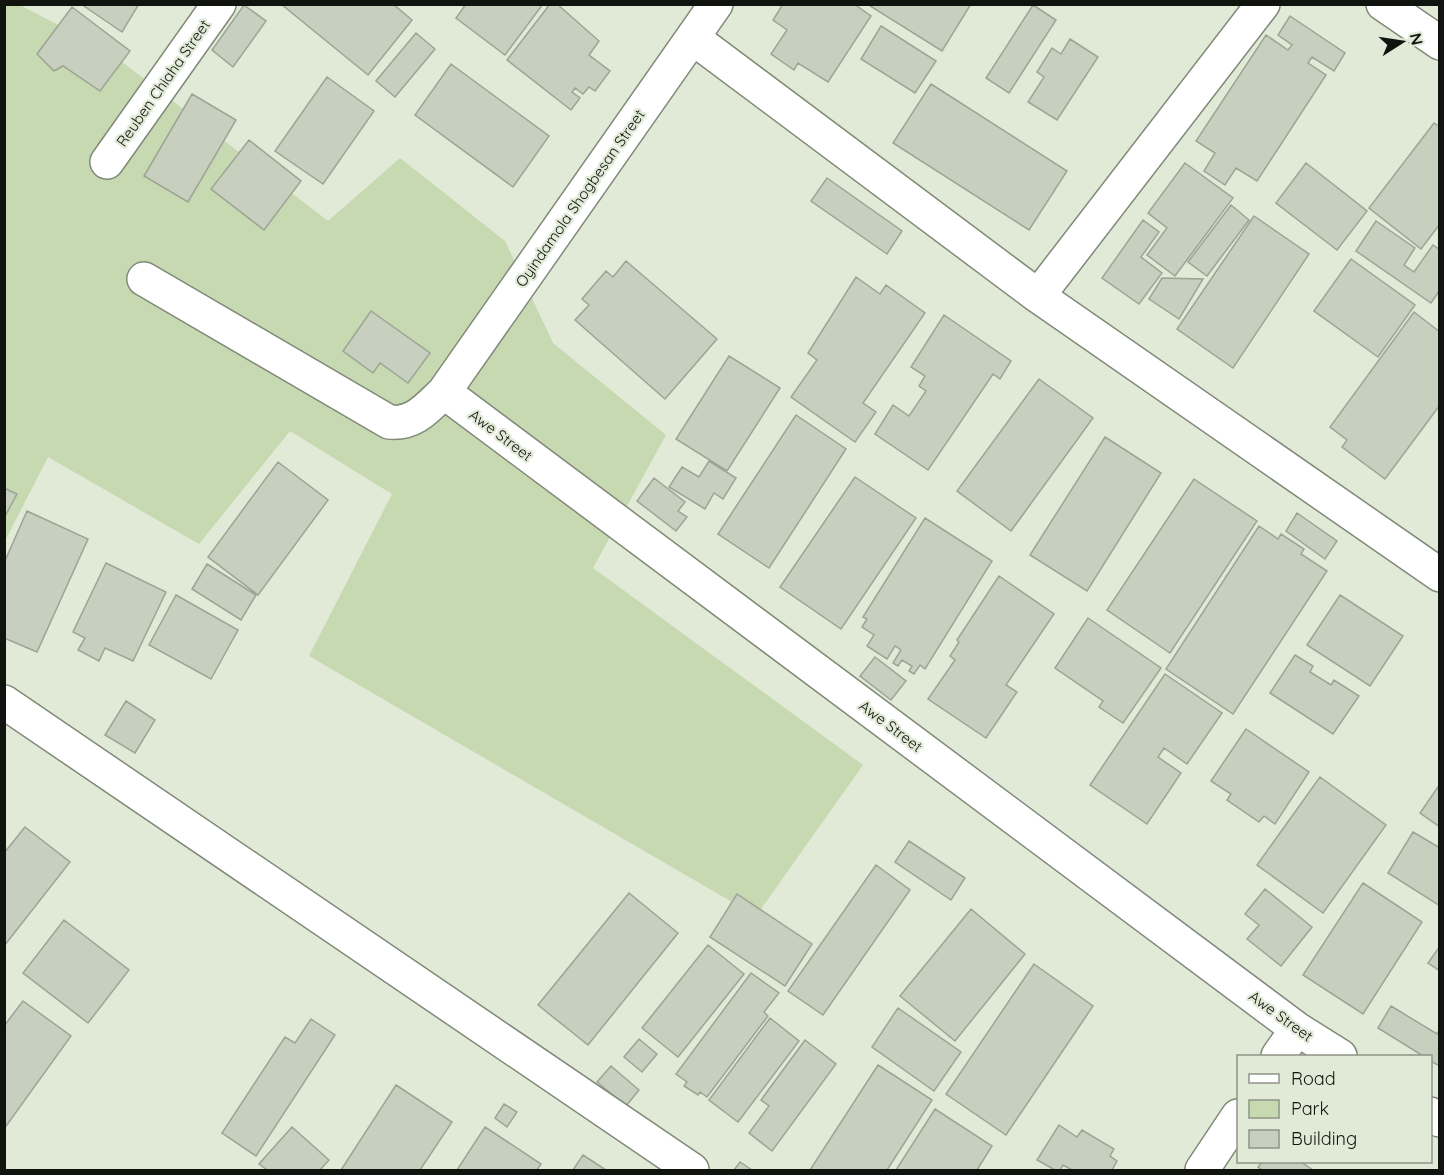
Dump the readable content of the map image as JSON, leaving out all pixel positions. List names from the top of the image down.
{
  "streets": {
    "street": ["Reuben Chiaha Street", "Oyindamola Shogbesan Street", "Awe Street"]
  },
  "crossings": [
    ["Oyindamola Shogbesan Street", "Awe Street"]
  ],
  "legend": ["Road", "Park", "Building"],
  "north": "right"
}
